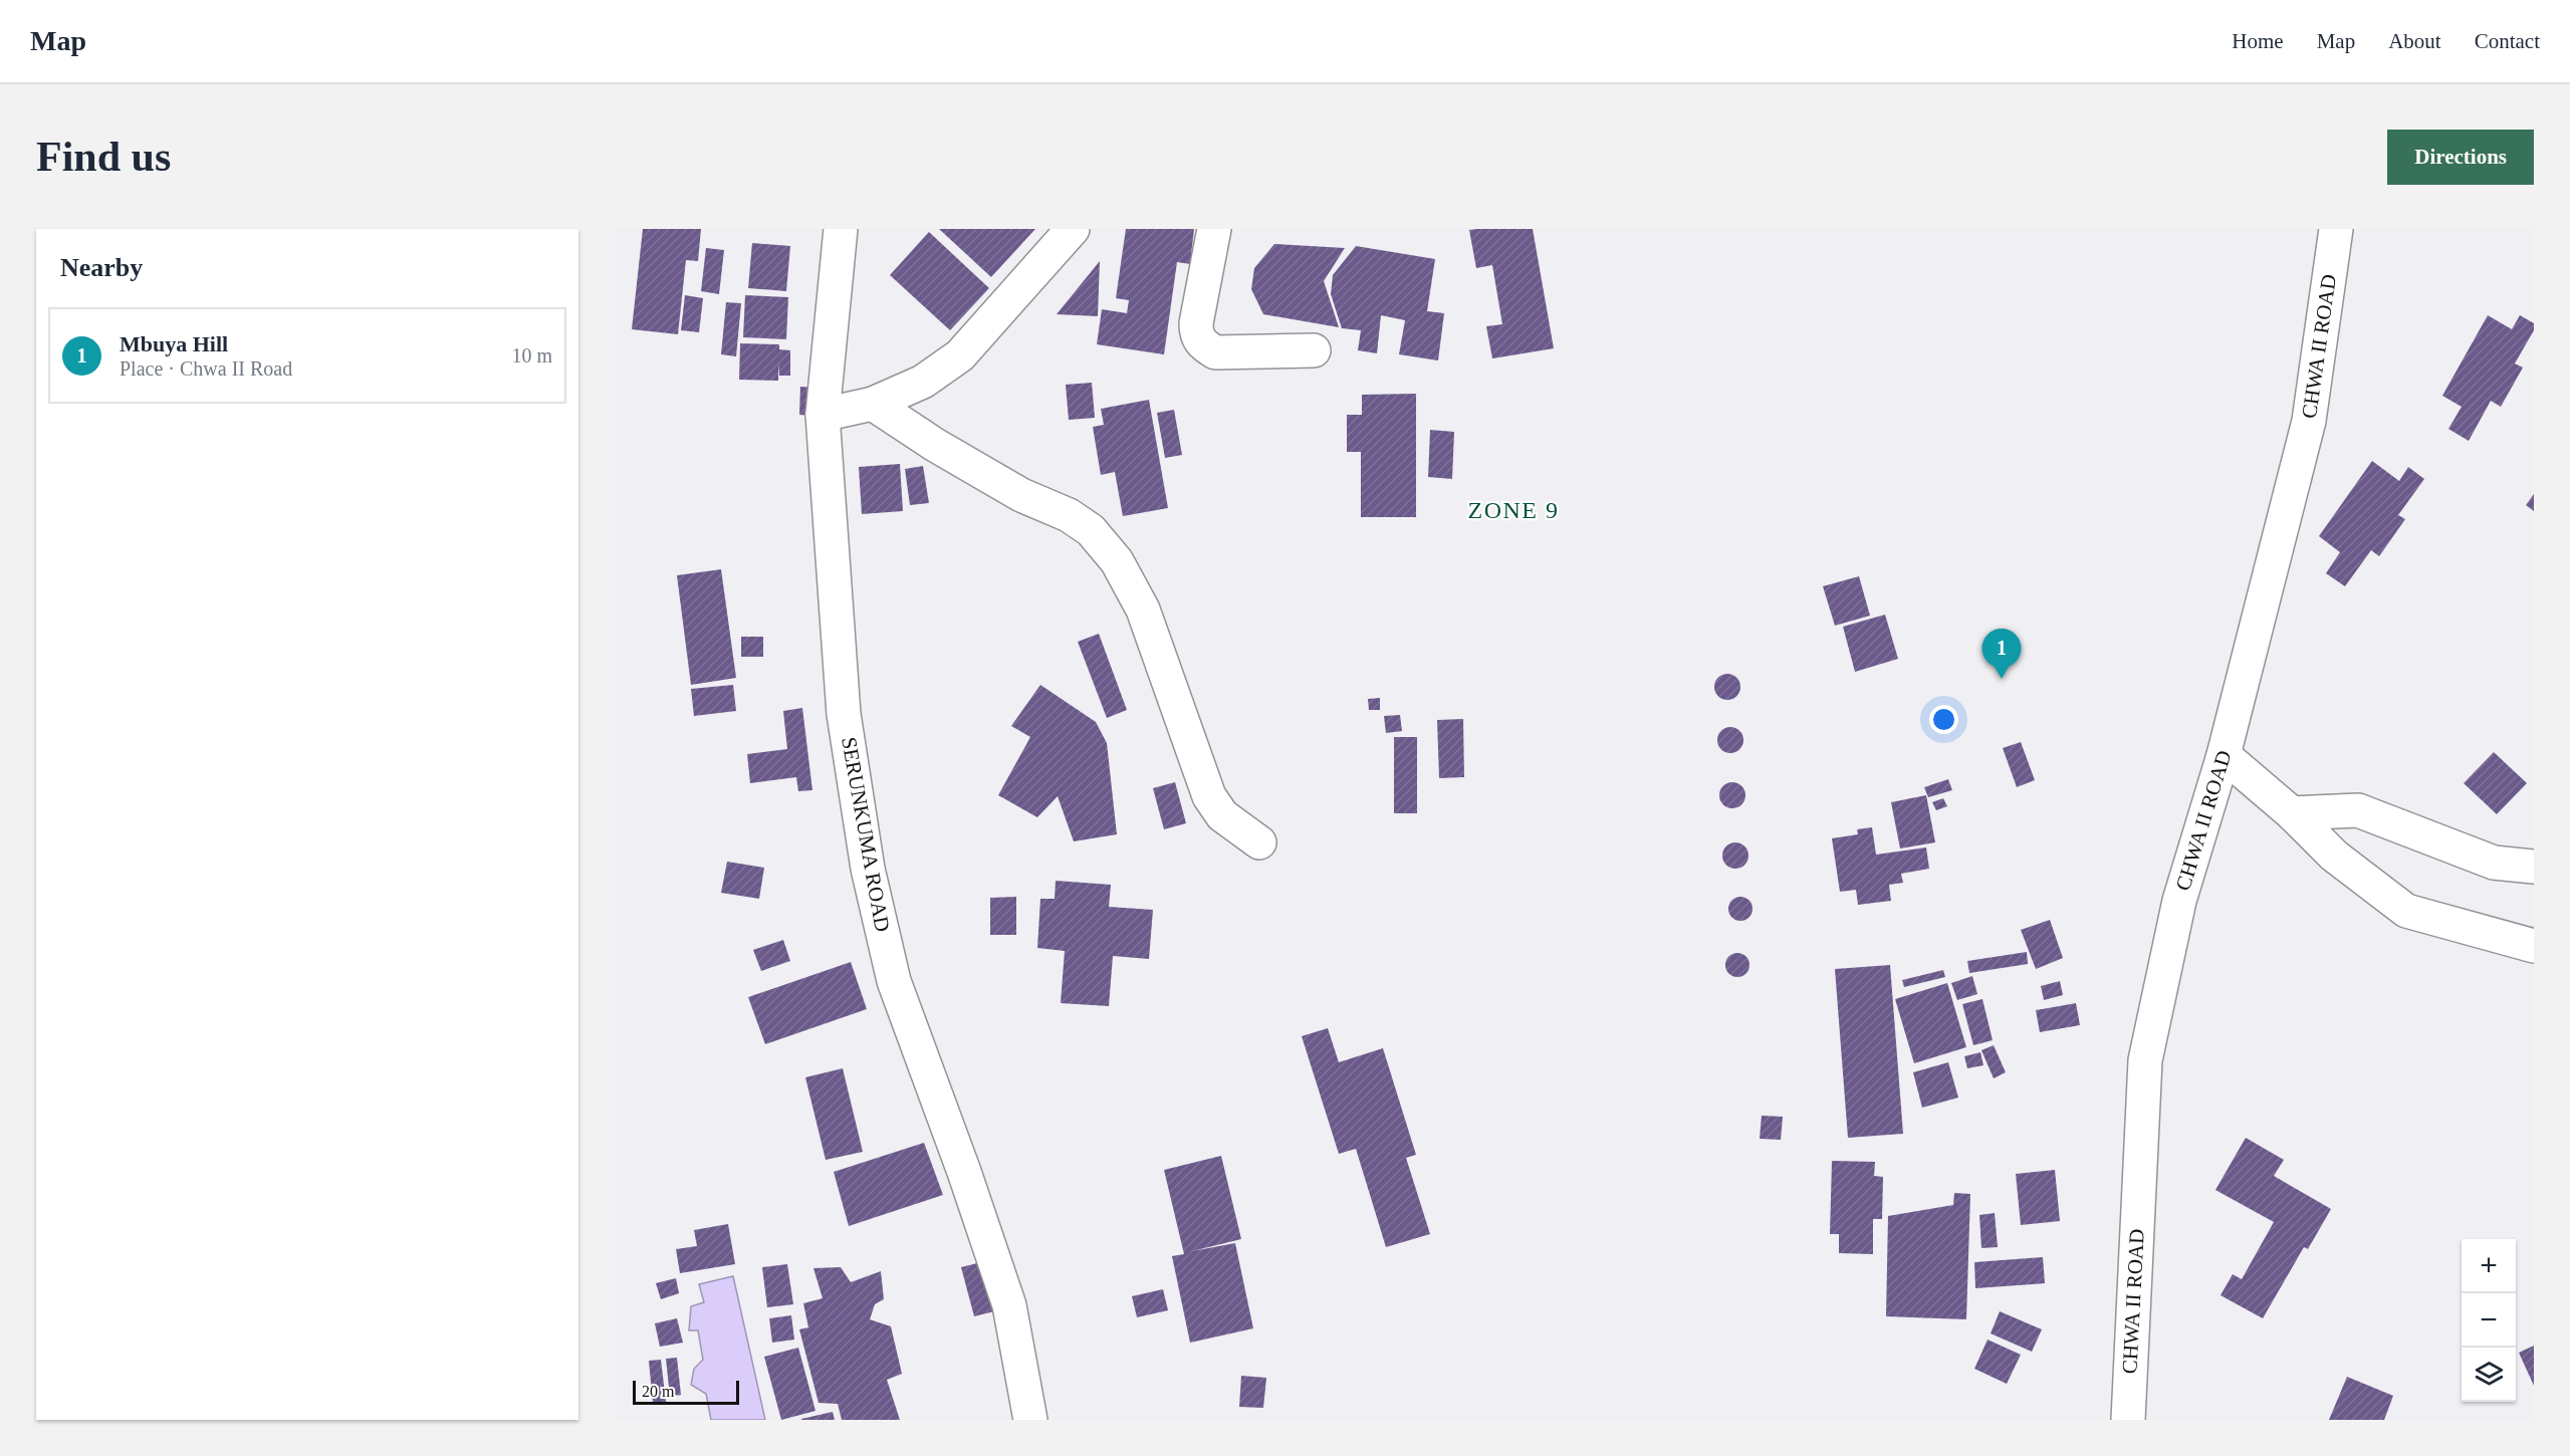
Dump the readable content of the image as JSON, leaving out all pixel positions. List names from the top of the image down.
{
  "streets": {
    "street": ["CHWA II ROAD", "SERUNKUMA ROAD"]
  },
  "districts": ["ZONE 9"],
  "scale_bar": "20 m",
  "page": {
    "header": "Map",
    "nav": [
      "Home",
      "Map",
      "About",
      "Contact"
    ],
    "buttons": "Directions",
    "title": "Find us",
    "heading": "Nearby",
    "list": [
      {
        "mark": "1",
        "name": "Mbuya Hill",
        "note": "Place · Chwa II Road",
        "value": "10 m"
      }
    ],
    "pins": "1",
    "map_buttons": ["+", "−"],
    "scale": "20 m"
  }
}
